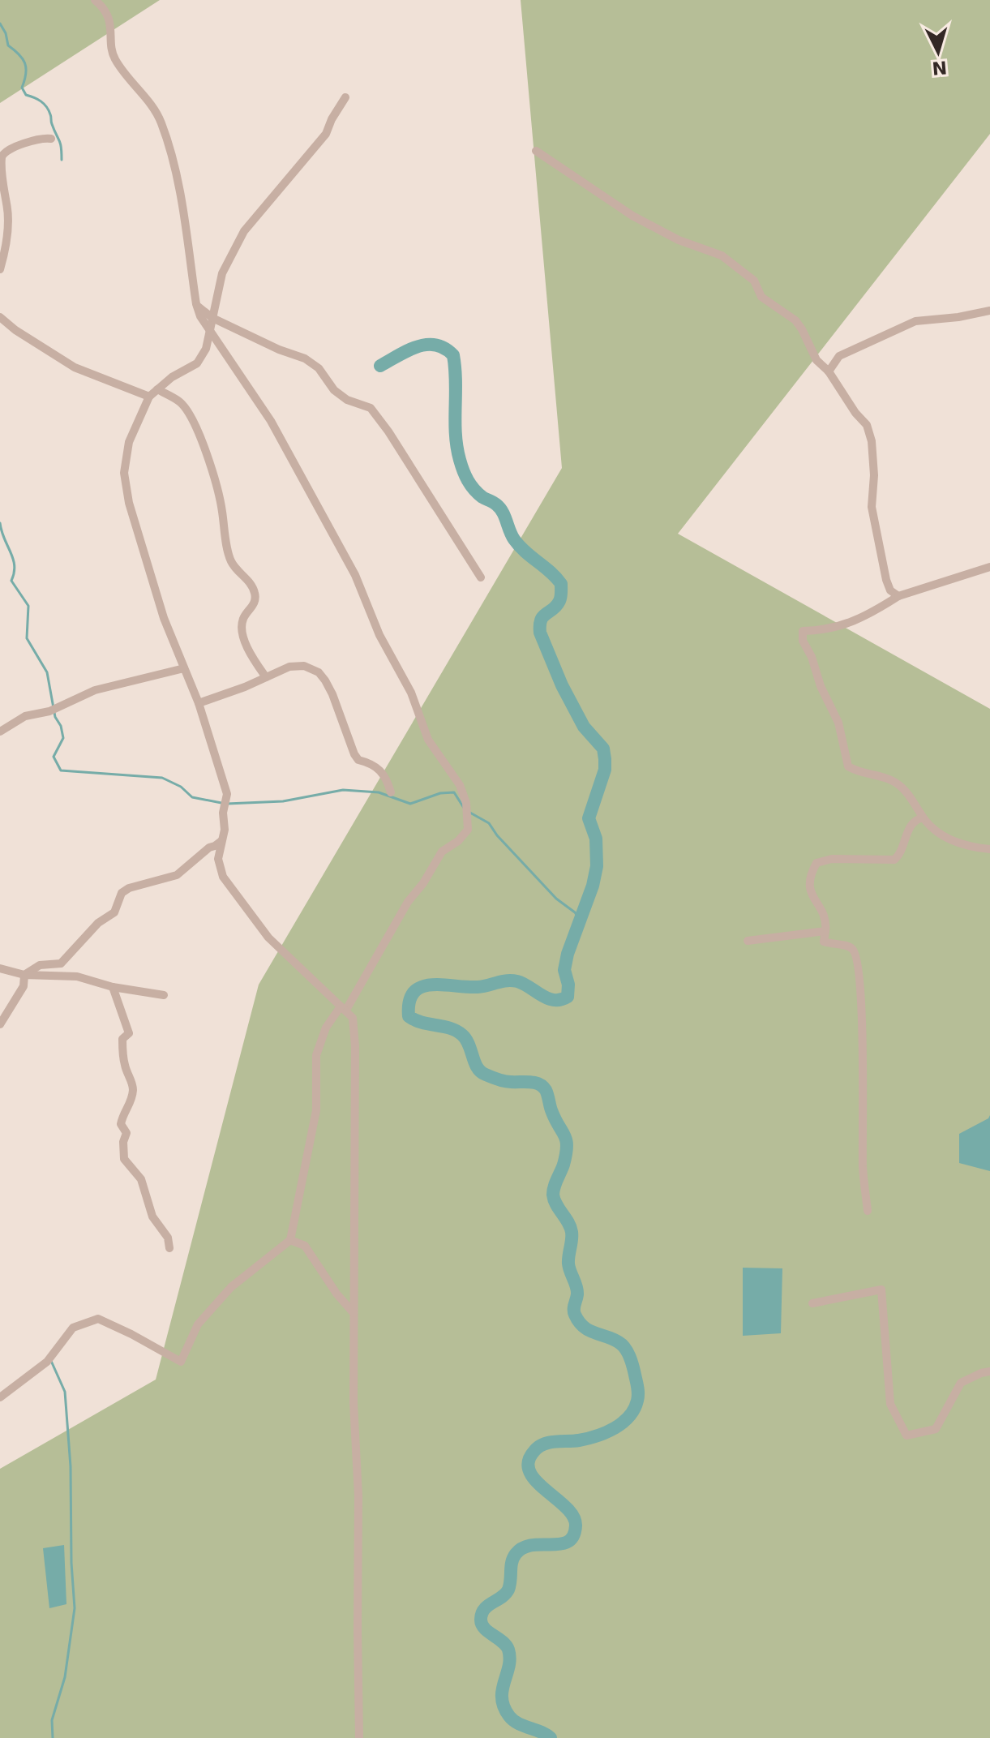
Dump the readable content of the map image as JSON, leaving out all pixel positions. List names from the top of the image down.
{
  "north": "bottom"
}
